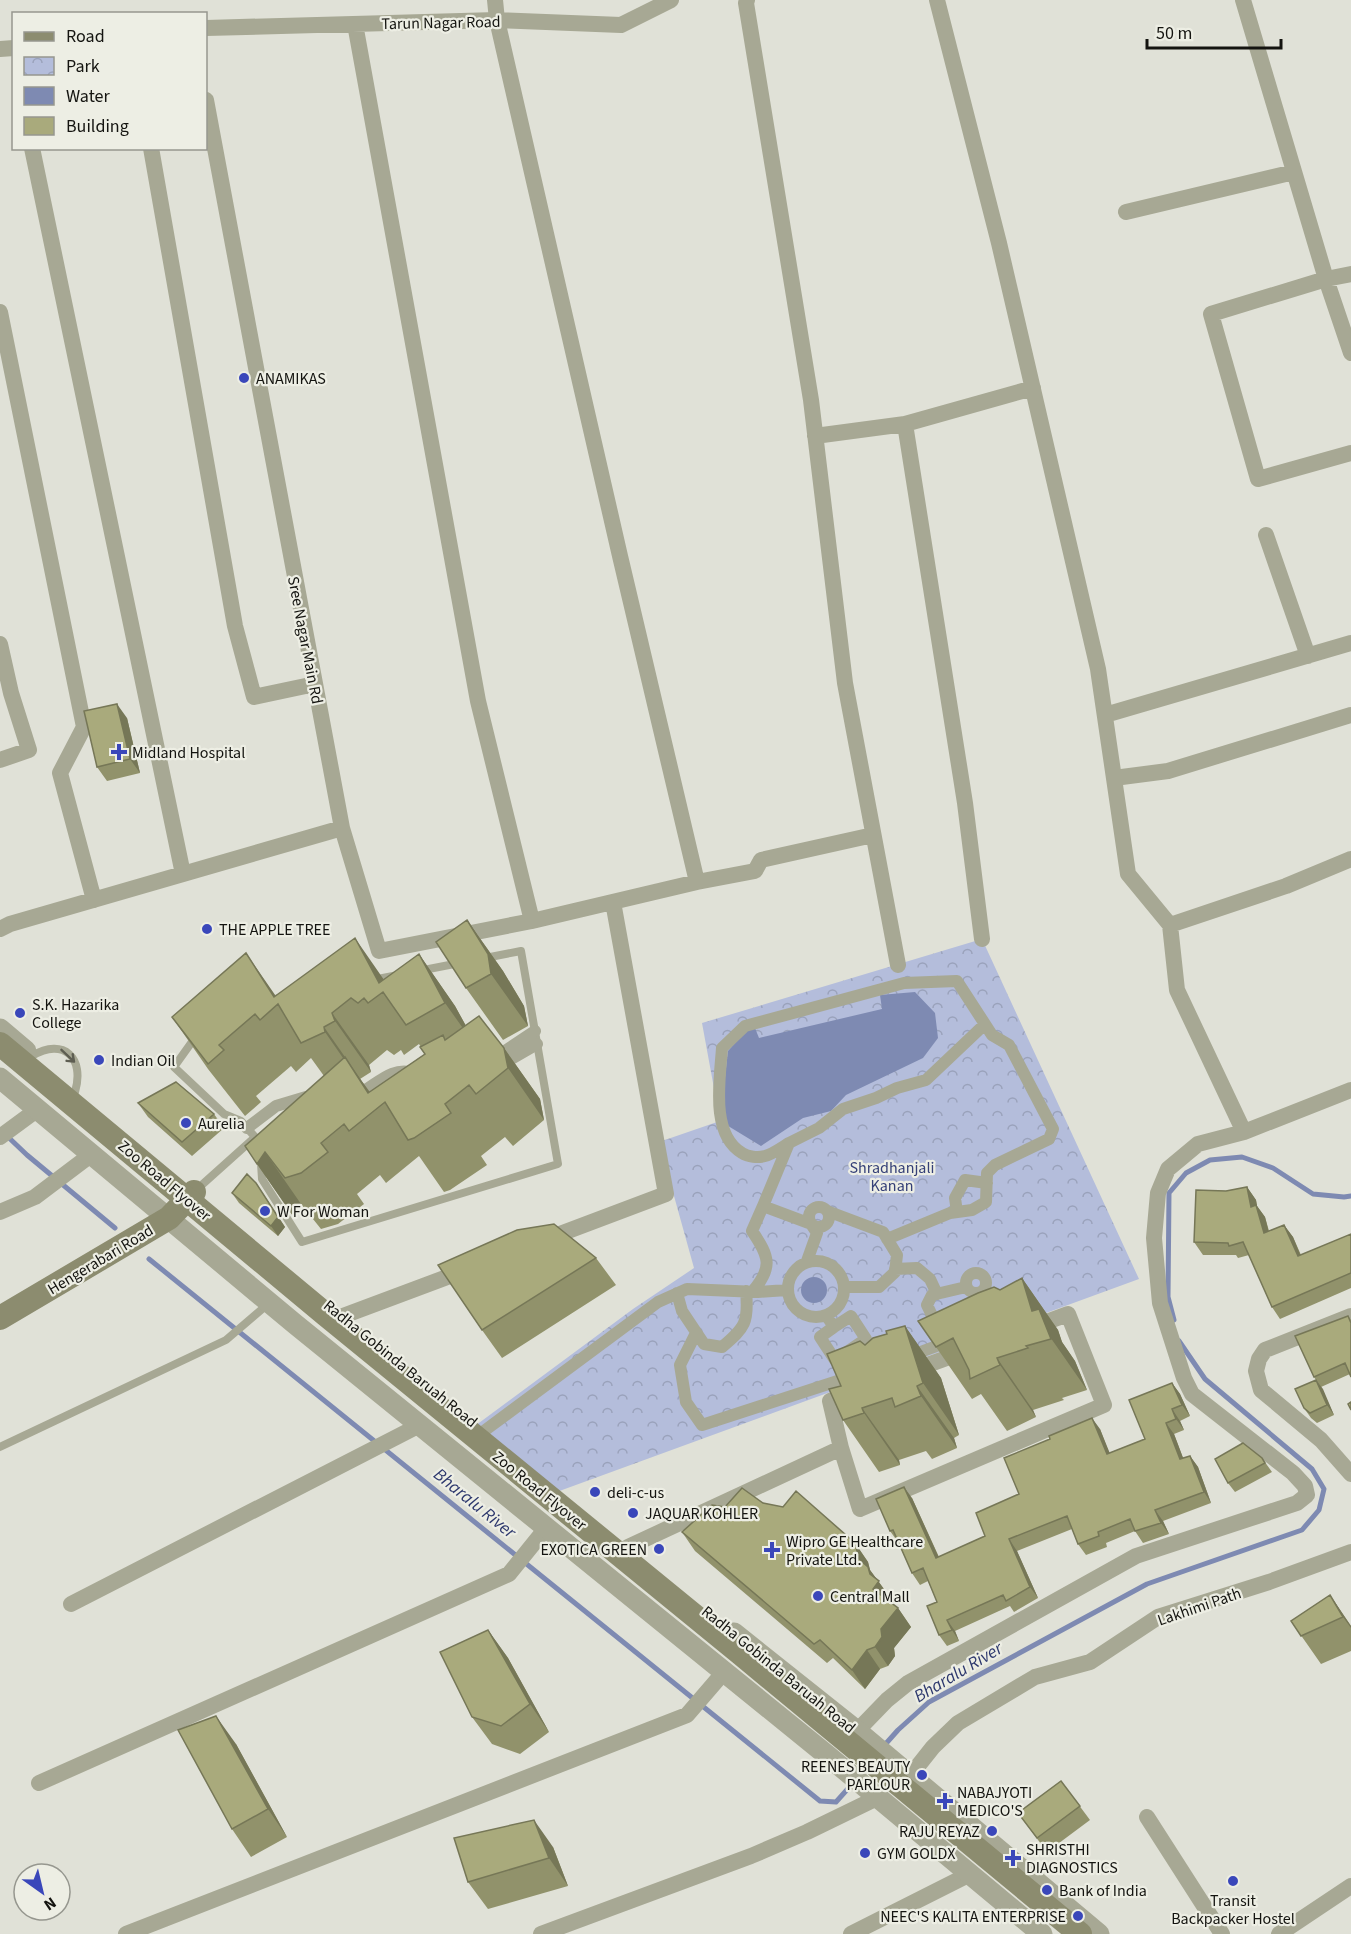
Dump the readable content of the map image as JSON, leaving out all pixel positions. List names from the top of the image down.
{
  "streets": {
    "main road": ["Zoo Road Flyover", "Hengerabari Road"],
    "street": [
      "Tarun Nagar Road",
      "Sree Nagar Main Rd",
      "Radha Gobinda Baruah Road",
      "Lakhimi Path"
    ]
  },
  "crossings": [
    ["Hengerabari Road", "Radha Gobinda Baruah Road"],
    ["Radha Gobinda Baruah Road", "Lakhimi Path"]
  ],
  "water": ["Bharalu River"],
  "parks": ["Shradhanjali Kanan"],
  "places": {
    "other": [
      "ANAMIKAS",
      "THE APPLE TREE",
      "S.K. Hazarika College",
      "Indian Oil",
      "Aurelia",
      "W For Woman",
      "deli-c-us",
      "JAQUAR KOHLER",
      "EXOTICA GREEN",
      "Central Mall",
      "REENES BEAUTY PARLOUR",
      "RAJU REYAZ",
      "GYM GOLDX",
      "Transit Backpacker Hostel",
      "Bank of India",
      "NEEC'S KALITA ENTERPRISE"
    ],
    "health": [
      "Midland Hospital",
      "Wipro GE Healthcare Private Ltd.",
      "NABAJYOTI MEDICO'S",
      "SHRISTHI DIAGNOSTICS"
    ]
  },
  "legend": [
    "Road",
    "Park",
    "Water",
    "Building"
  ],
  "scale_bar": "50 m",
  "north": "bottom right"
}
